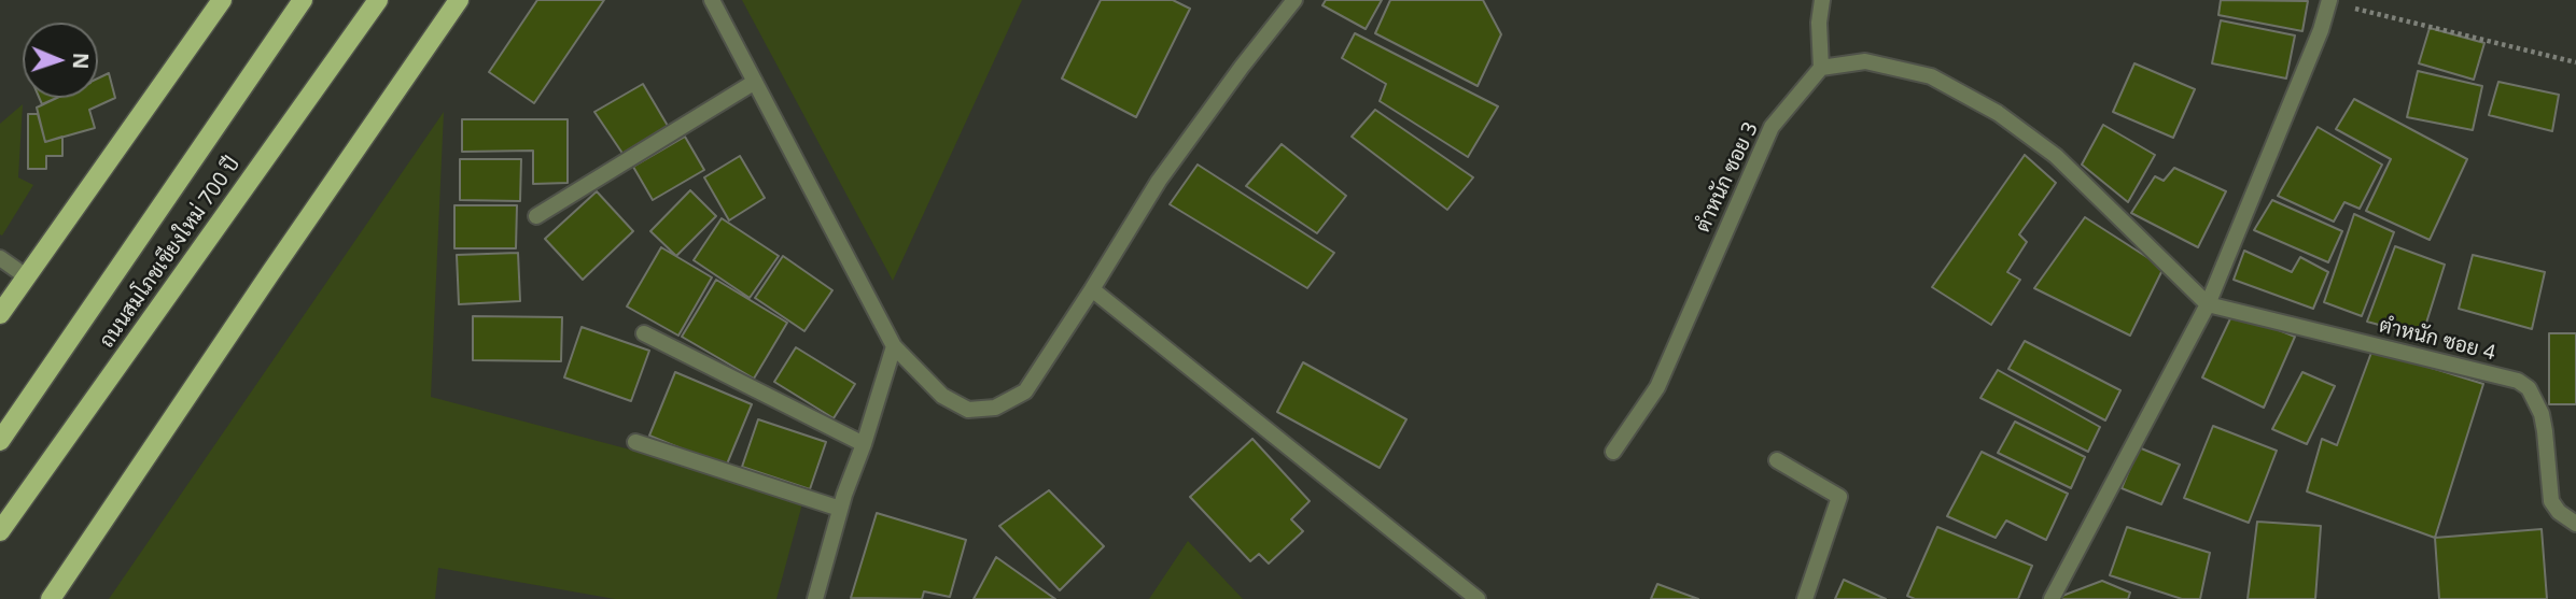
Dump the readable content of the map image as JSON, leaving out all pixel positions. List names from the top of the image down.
{
  "streets": {
    "main road": ["ถนนสมโภชเชียงใหม่ 700 ปี"],
    "street": ["ตำหนัก ซอย 3", "ตำหนัก ซอย 4"]
  },
  "north": "right"
}
